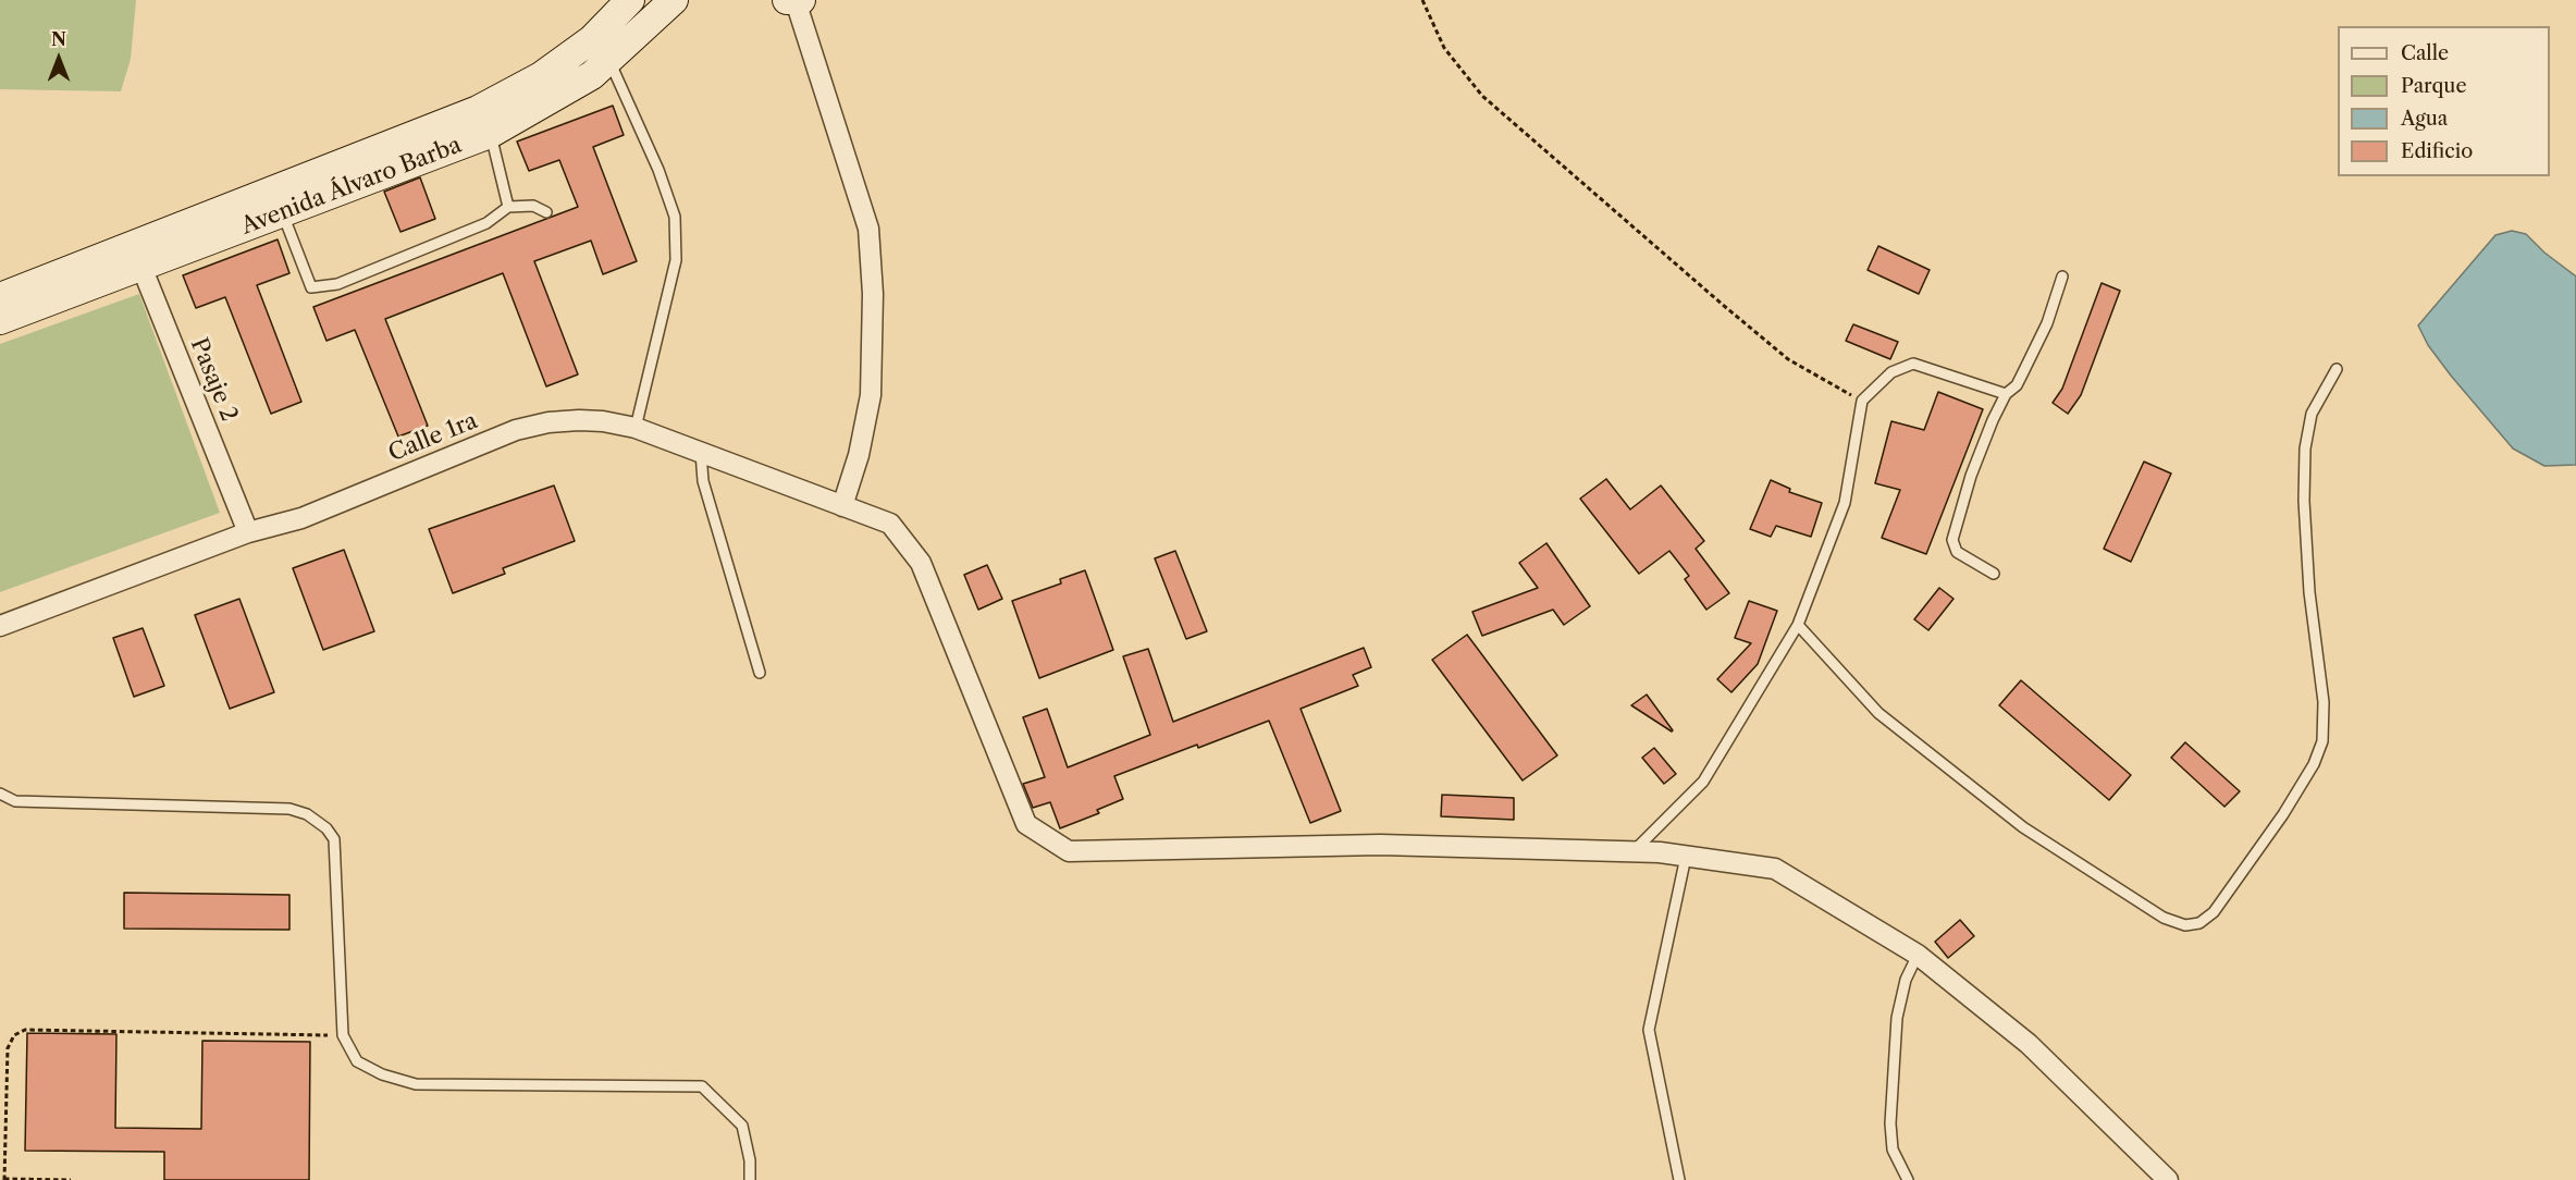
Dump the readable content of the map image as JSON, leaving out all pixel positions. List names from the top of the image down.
{
  "streets": {
    "main road": ["Avenida Álvaro Barba"],
    "street": ["Pasaje 2", "Calle 1ra"]
  },
  "crossings": [
    ["Avenida Álvaro Barba", "Pasaje 2"],
    ["Pasaje 2", "Calle 1ra"]
  ],
  "legend": [
    "Calle",
    "Parque",
    "Agua",
    "Edificio"
  ],
  "north": "top"
}
